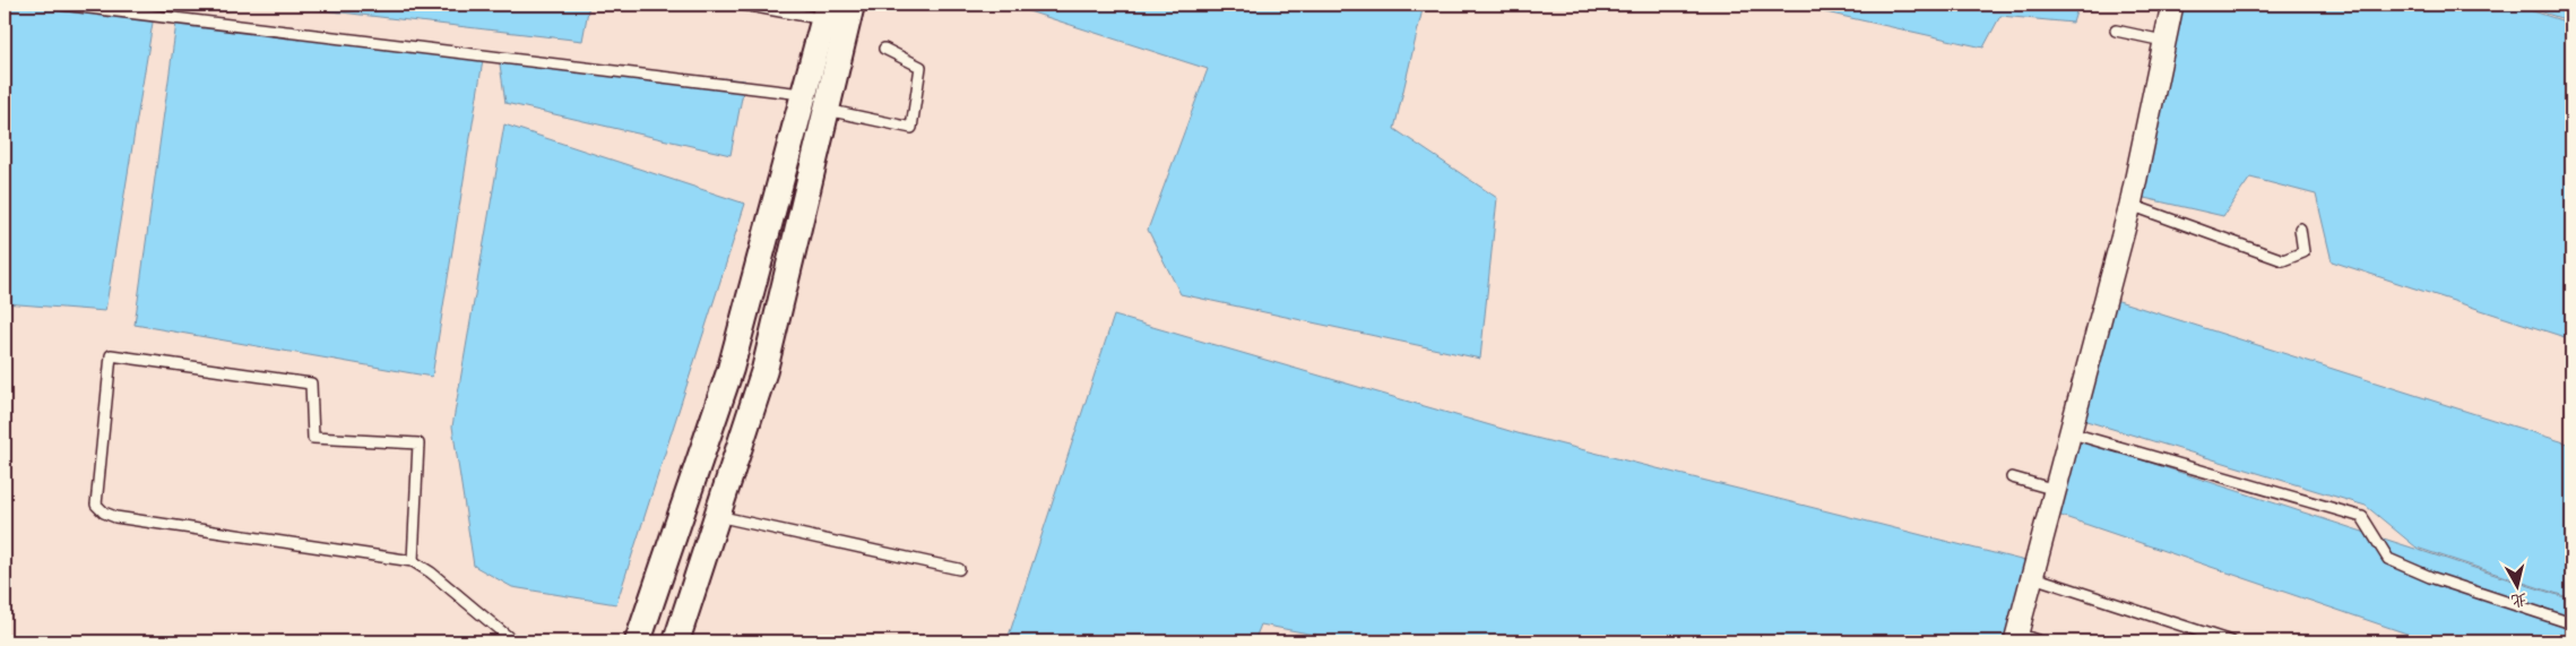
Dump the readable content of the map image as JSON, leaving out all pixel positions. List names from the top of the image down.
{
  "north": "bottom"
}
